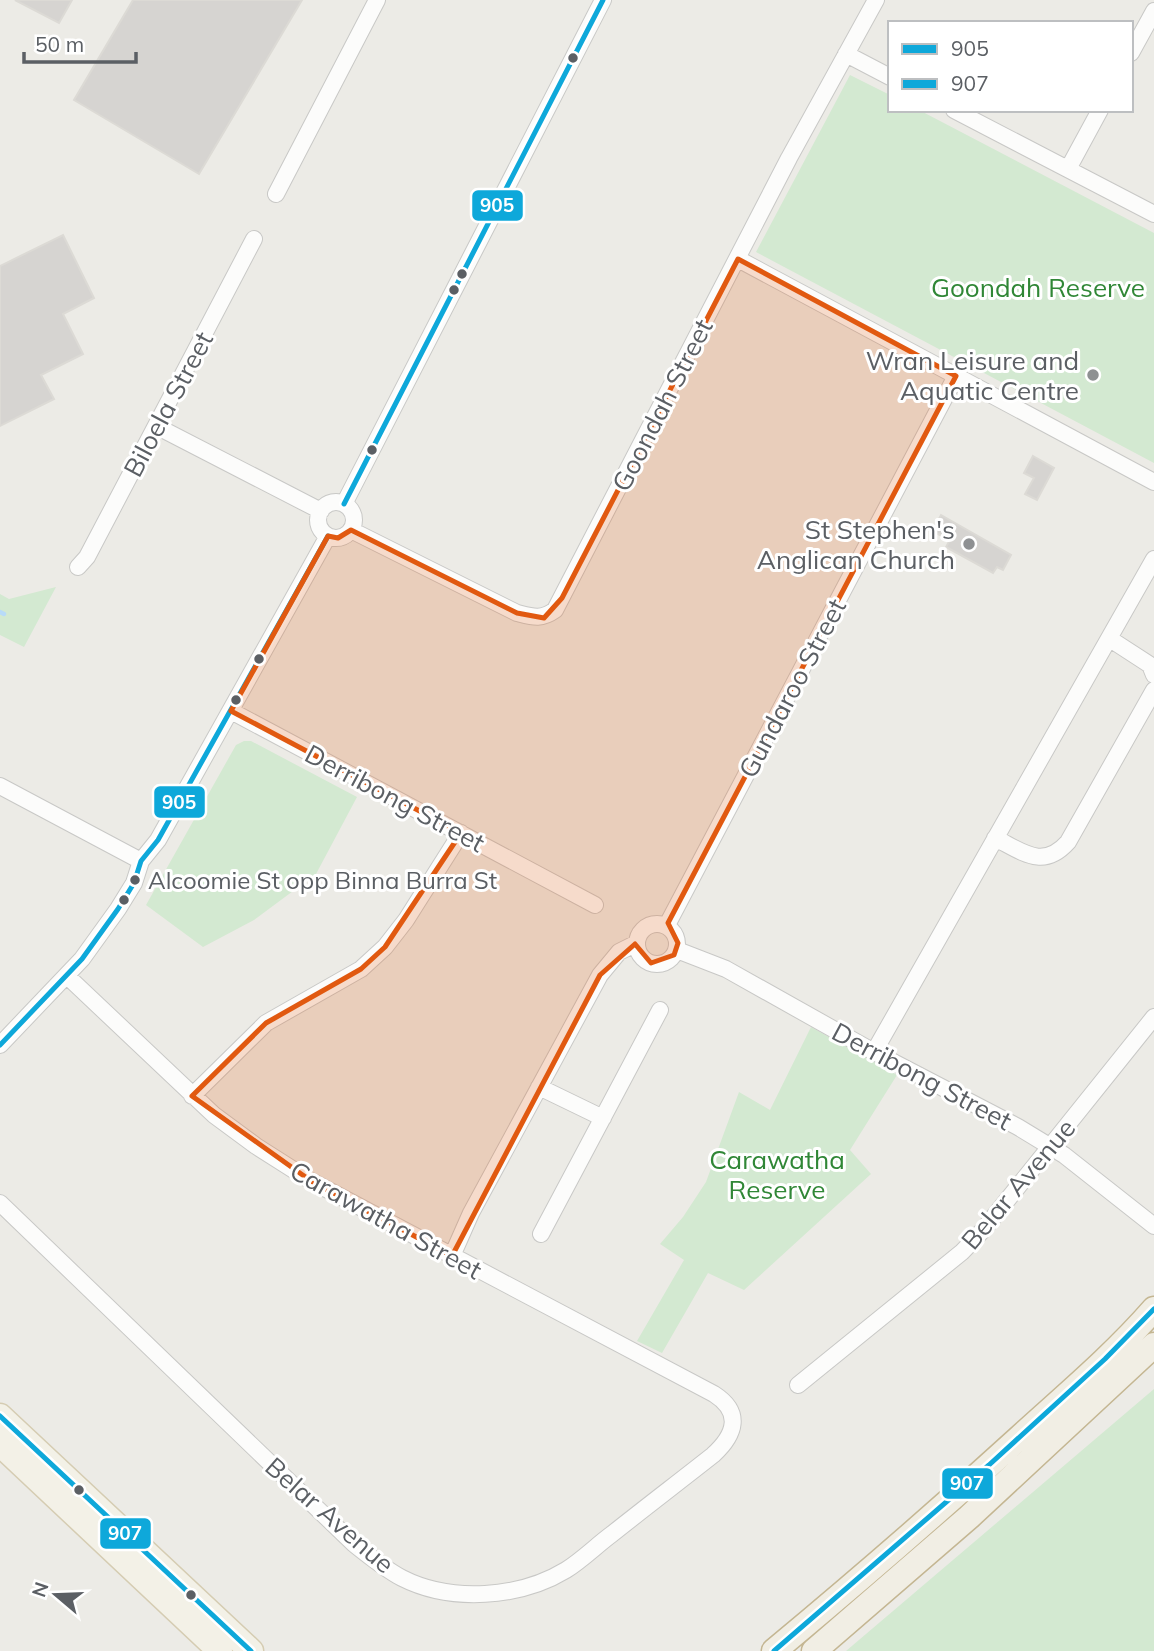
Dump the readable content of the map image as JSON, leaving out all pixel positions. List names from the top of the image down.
{
  "streets": {
    "street": [
      "Biloela Street",
      "Goondah Street",
      "Gundaroo Street",
      "Derribong Street",
      "Belar Avenue",
      "Carawatha Street"
    ]
  },
  "crossings": [
    ["Gundaroo Street", "Derribong Street"],
    ["Derribong Street", "Belar Avenue"],
    ["Belar Avenue", "Carawatha Street"]
  ],
  "parks": ["Goondah Reserve", "Carawatha Reserve"],
  "places": ["Wran Leisure and Aquatic Centre", "St Stephen's Anglican Church", "Alcoomie St opp Binna Burra St"],
  "lines": ["transit line 905", "transit line 907"],
  "legend": ["905", "907"],
  "scale_bar": "50 m",
  "north": "left"
}
